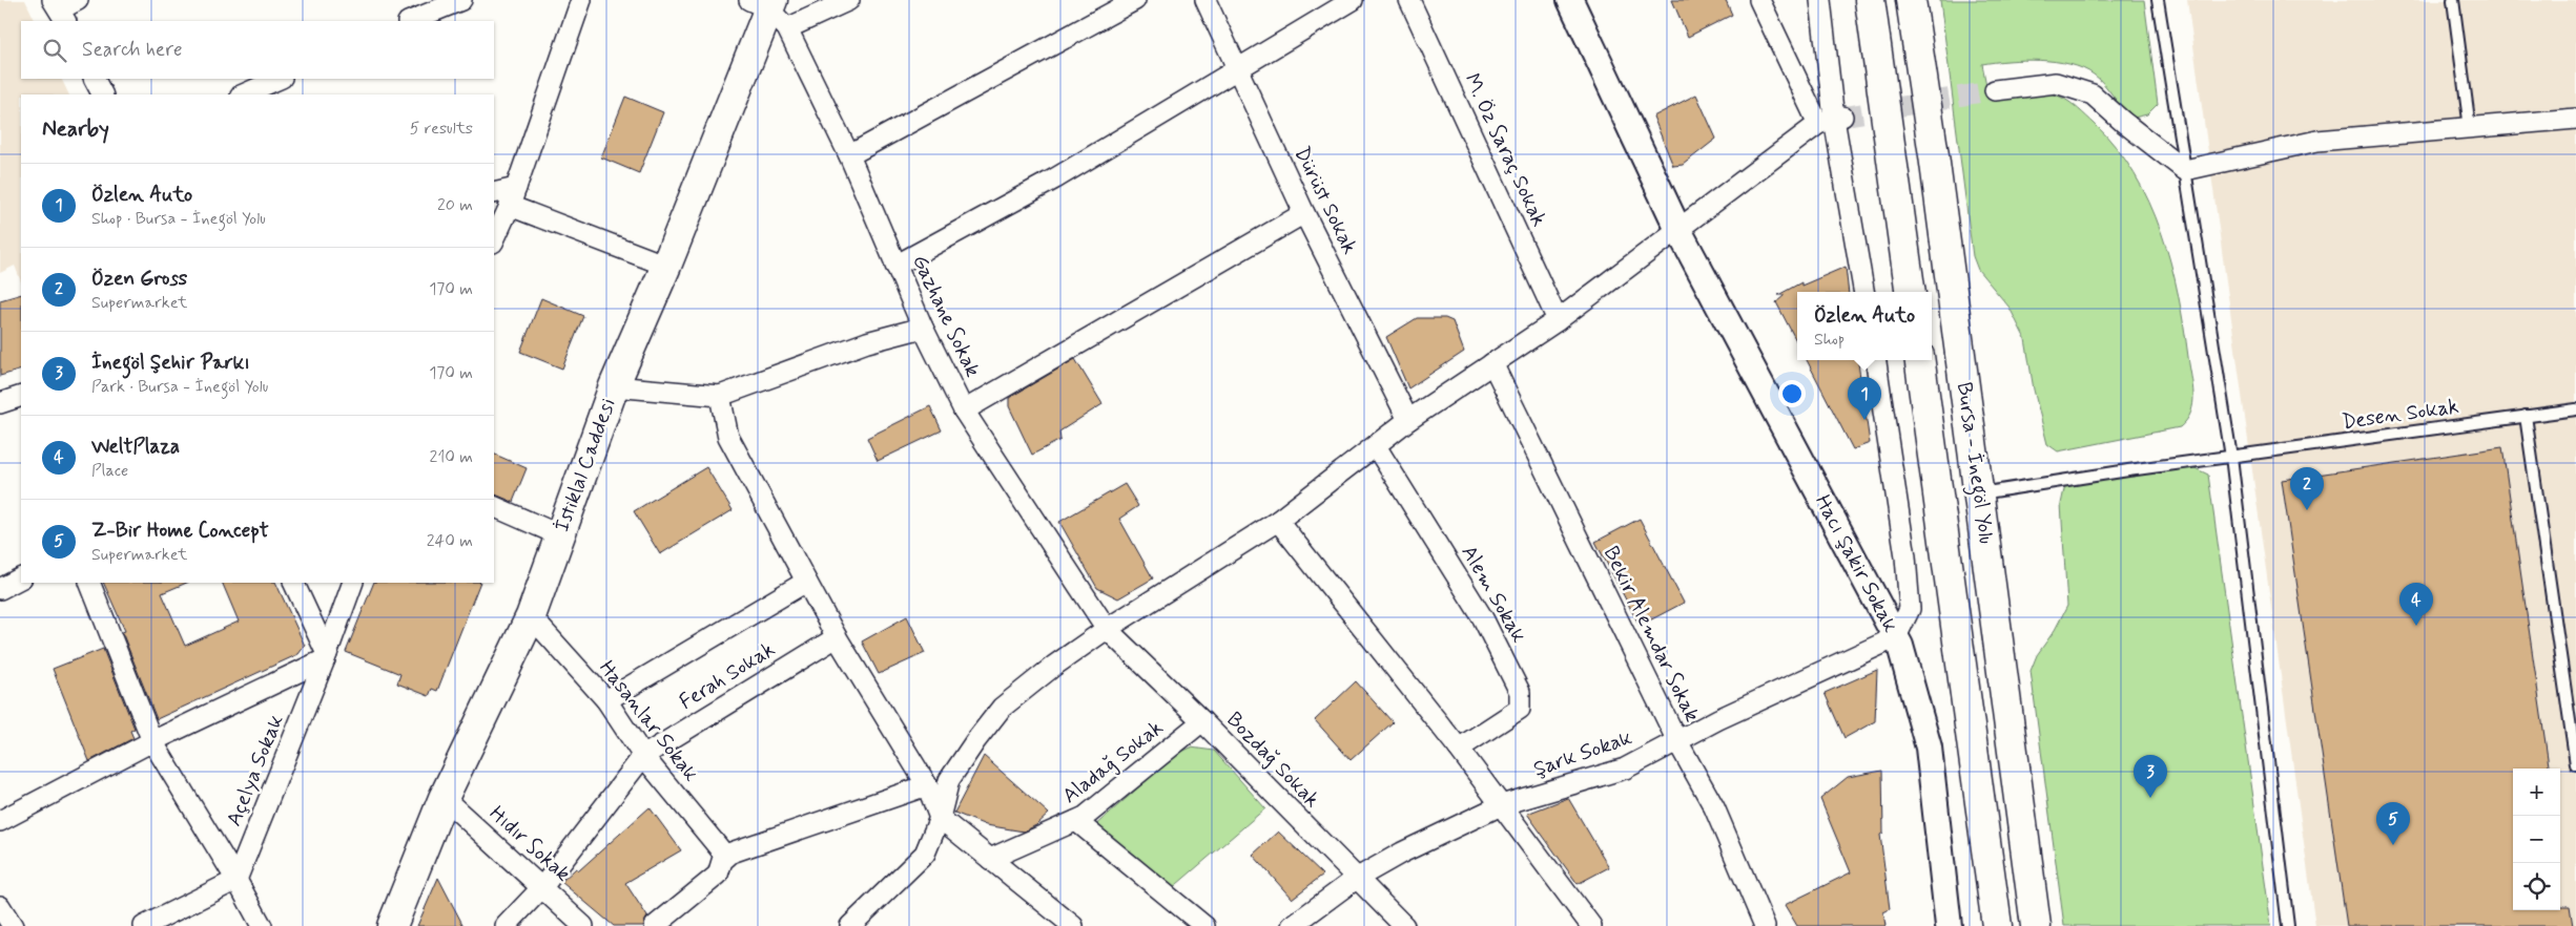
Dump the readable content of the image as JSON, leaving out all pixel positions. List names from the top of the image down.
{
  "streets": {
    "main road": ["Bursa - İnegöl Yolu", "İstiklal Caddesi"],
    "street": [
      "M. Öz Saraç Sokak",
      "Dürüst Sokak",
      "Gazhane Sokak",
      "Hacı Şakir Sokak",
      "Alem Sokak",
      "Bekir Alemdar Sokak",
      "Ferah Sokak",
      "Hasanlar Sokak",
      "Şark Sokak",
      "Bozdağ Sokak",
      "Aladağ Sokak",
      "Açelya Sokak",
      "Hıdır Sokak"
    ],
    "lane": ["Desen Sokak"]
  },
  "crossings": [
    ["Gazhane Sokak", "İstiklal Caddesi"],
    ["Gazhane Sokak", "Bozdağ Sokak"],
    ["Desen Sokak", "Bursa - İnegöl Yolu"],
    ["İstiklal Caddesi", "Hasanlar Sokak"],
    ["İstiklal Caddesi", "Hıdır Sokak"],
    ["Hacı Şakir Sokak", "Şark Sokak"],
    ["Bekir Alemdar Sokak", "Şark Sokak"],
    ["Ferah Sokak", "Hasanlar Sokak"],
    ["Şark Sokak", "Bozdağ Sokak"],
    ["Bozdağ Sokak", "Aladağ Sokak"]
  ],
  "page": {
    "search": "Search here",
    "heading": ["Nearby", "5 results"],
    "list": [
      {
        "mark": "1",
        "name": "Özlen Auto",
        "note": "Shop · Bursa - İnegöl Yolu",
        "value": "20 m"
      },
      {
        "mark": "2",
        "name": "Özen Gross",
        "note": "Supermarket",
        "value": "170 m"
      },
      {
        "mark": "3",
        "name": "İnegöl Şehir Parkı",
        "note": "Park · Bursa - İnegöl Yolu",
        "value": "170 m"
      },
      {
        "mark": "4",
        "name": "WeltPlaza",
        "note": "Place",
        "value": "210 m"
      },
      {
        "mark": "5",
        "name": "Z-Bir Home Concept",
        "note": "Supermarket",
        "value": "240 m"
      }
    ],
    "popup": ["Özlen Auto", "Shop"],
    "pins": [
      "1",
      "2",
      "4",
      "3",
      "5"
    ],
    "map_buttons": ["+", "−"]
  }
}
